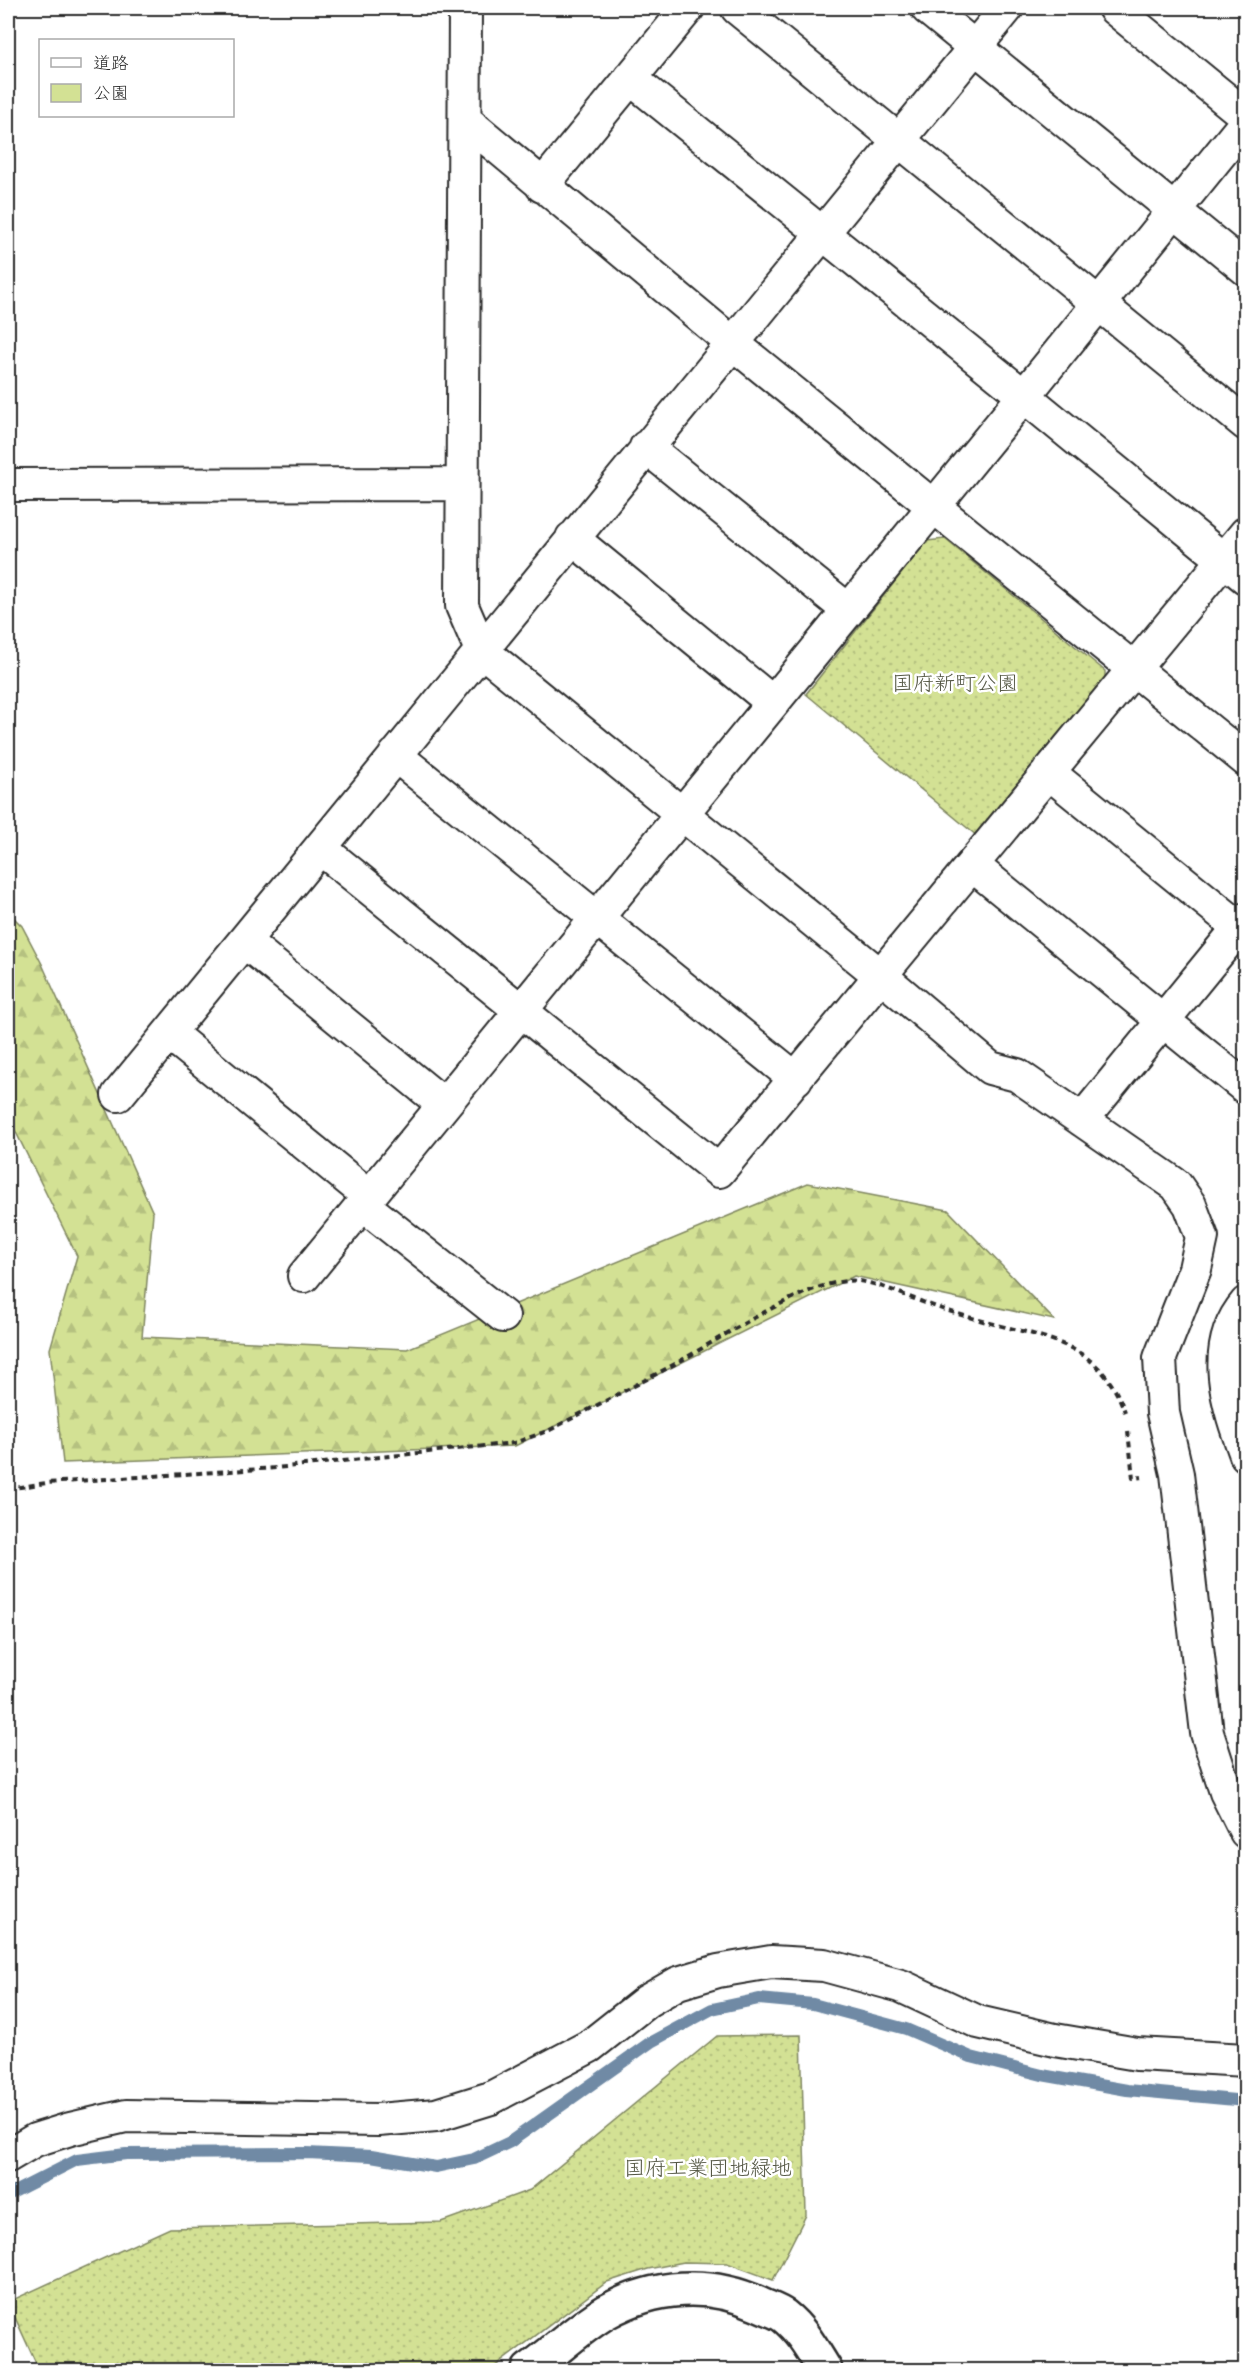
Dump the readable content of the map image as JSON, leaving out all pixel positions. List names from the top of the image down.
{
  "parks": ["国府新町公園", "国府工業団地緑地"],
  "legend": ["道路", "公園"]
}
